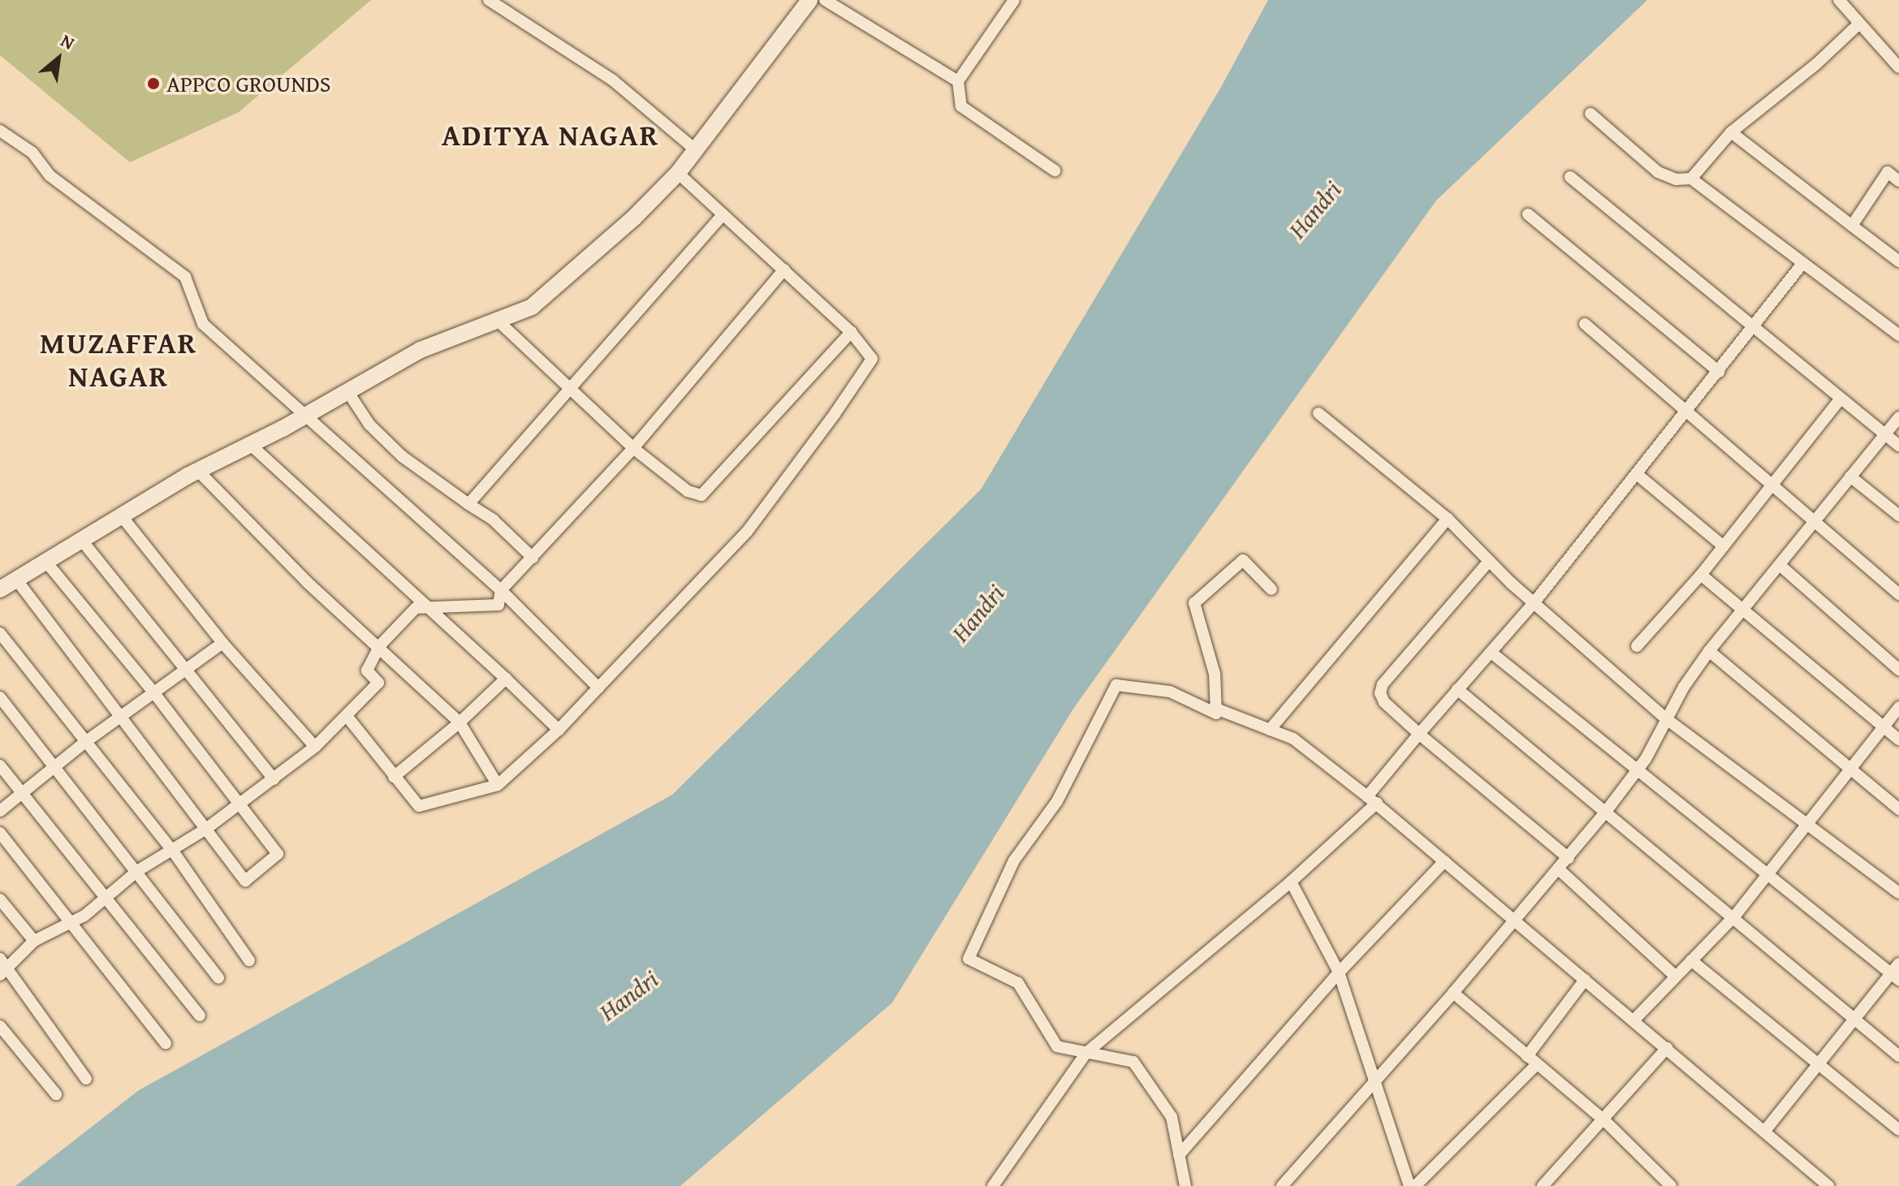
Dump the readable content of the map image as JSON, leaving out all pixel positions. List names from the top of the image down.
{
  "districts": ["ADITYA NAGAR", "MUZAFFAR NAGAR"],
  "water": ["Handri"],
  "places": ["APPCO GROUNDS"],
  "north": "top right"
}
